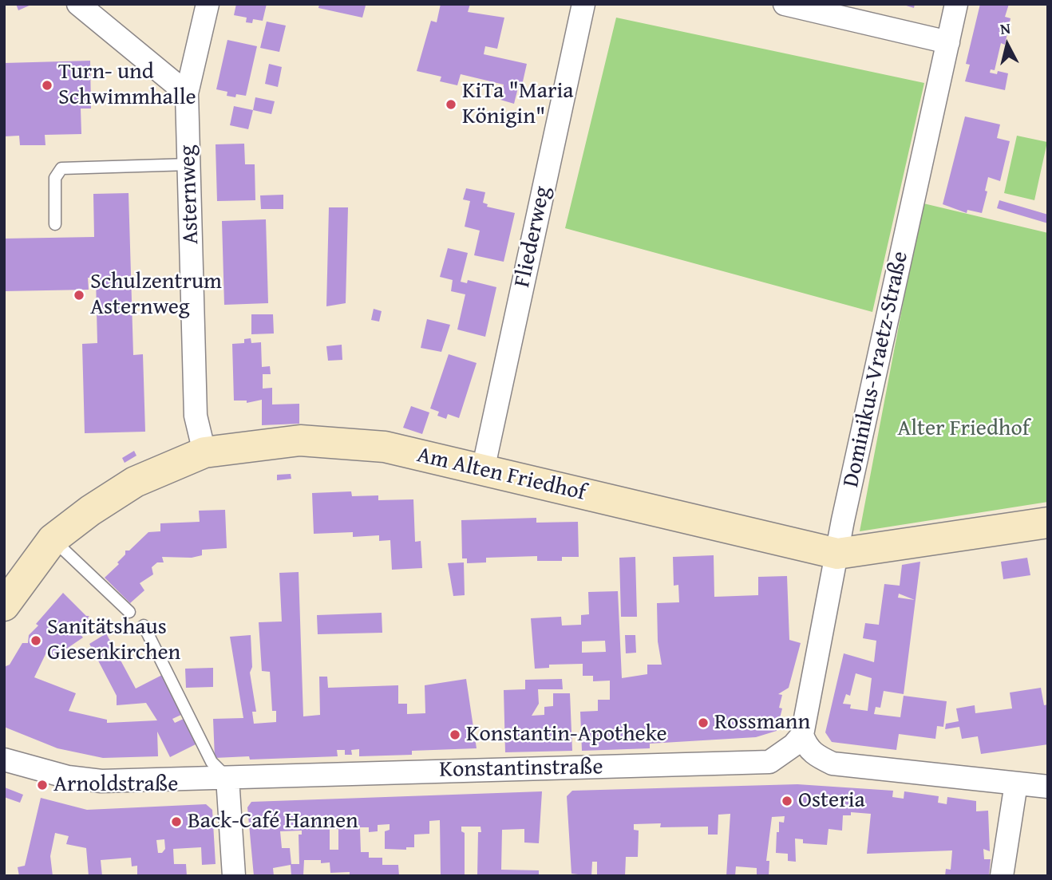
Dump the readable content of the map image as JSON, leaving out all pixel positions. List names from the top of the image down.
{
  "streets": {
    "street": [
      "Asternweg",
      "Fliederweg",
      "Dominikus-Vraetz-Straße",
      "Am Alten Friedhof",
      "Konstantinstraße"
    ]
  },
  "crossings": [
    ["Asternweg", "Am Alten Friedhof"],
    ["Fliederweg", "Am Alten Friedhof"],
    ["Dominikus-Vraetz-Straße", "Am Alten Friedhof"],
    ["Dominikus-Vraetz-Straße", "Konstantinstraße"]
  ],
  "parks": ["Alter Friedhof"],
  "places": [
    "Turn- und Schwimmhalle",
    "KiTa \"Maria Königin\"",
    "Schulzentrum Asternweg",
    "Sanitätshaus Giesenkirchen",
    "Rossmann",
    "Konstantin-Apotheke",
    "Arnoldstraße",
    "Osteria",
    "Back-Café Hannen"
  ],
  "north": "top"
}
